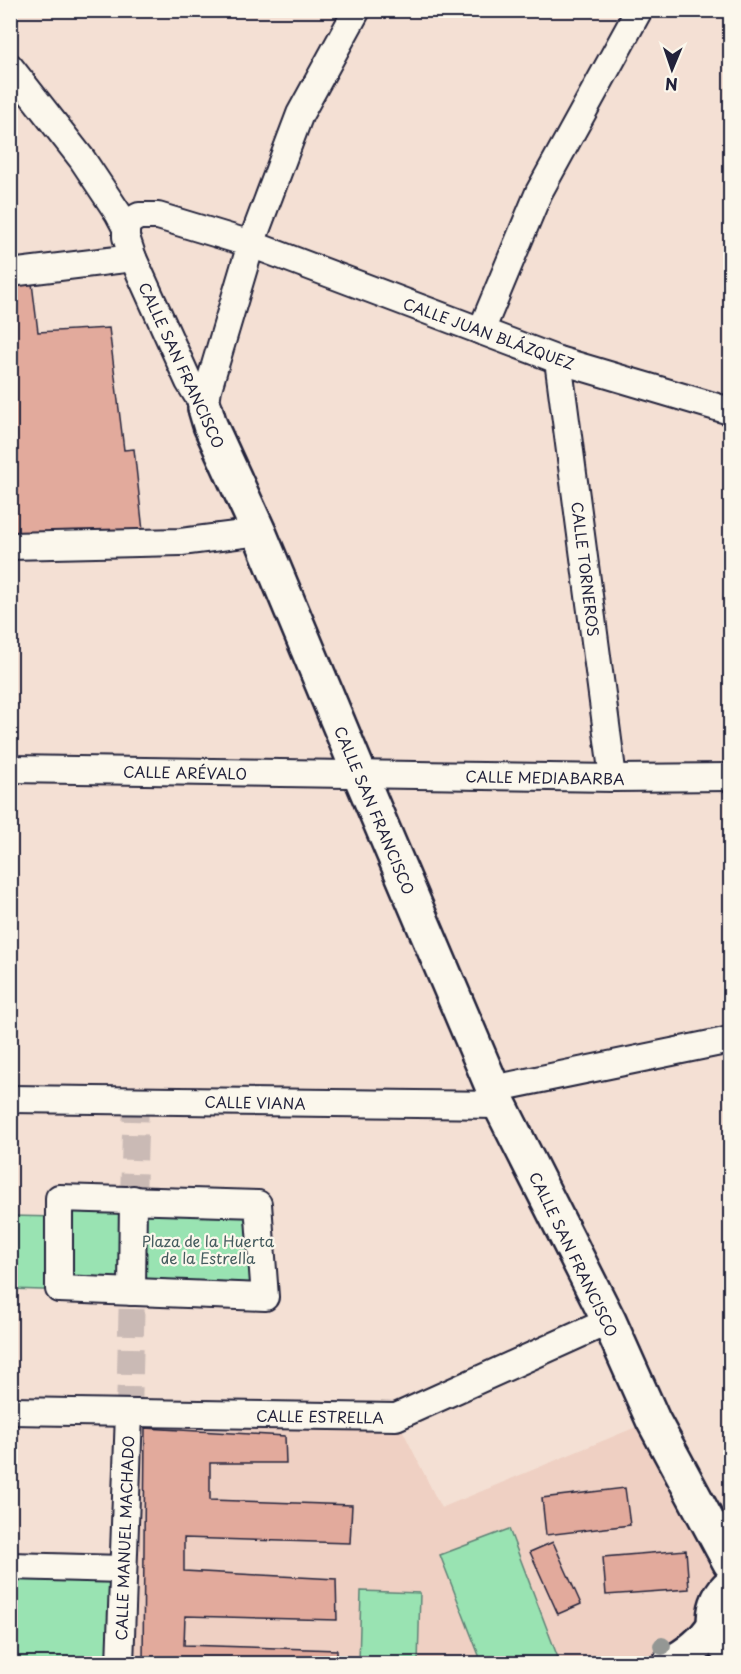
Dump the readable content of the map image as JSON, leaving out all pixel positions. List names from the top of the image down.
{
  "streets": {
    "street": [
      "CALLE JUAN BLÁZQUEZ",
      "CALLE SAN FRANCISCO",
      "CALLE TORNEROS",
      "CALLE ARÉVALO",
      "CALLE MEDIABARBA",
      "CALLE VIANA",
      "CALLE ESTRELLA",
      "CALLE MANUEL MACHADO"
    ]
  },
  "crossings": [
    ["CALLE JUAN BLÁZQUEZ", "CALLE SAN FRANCISCO"],
    ["CALLE JUAN BLÁZQUEZ", "CALLE TORNEROS"],
    ["CALLE SAN FRANCISCO", "CALLE ARÉVALO"],
    ["CALLE SAN FRANCISCO", "CALLE MEDIABARBA"],
    ["CALLE SAN FRANCISCO", "CALLE VIANA"],
    ["CALLE SAN FRANCISCO", "CALLE ESTRELLA"],
    ["CALLE TORNEROS", "CALLE MEDIABARBA"],
    ["CALLE ARÉVALO", "CALLE MEDIABARBA"],
    ["CALLE ESTRELLA", "CALLE MANUEL MACHADO"]
  ],
  "parks": ["Plaza de la Huerta de la Estrella"],
  "north": "bottom"
}
